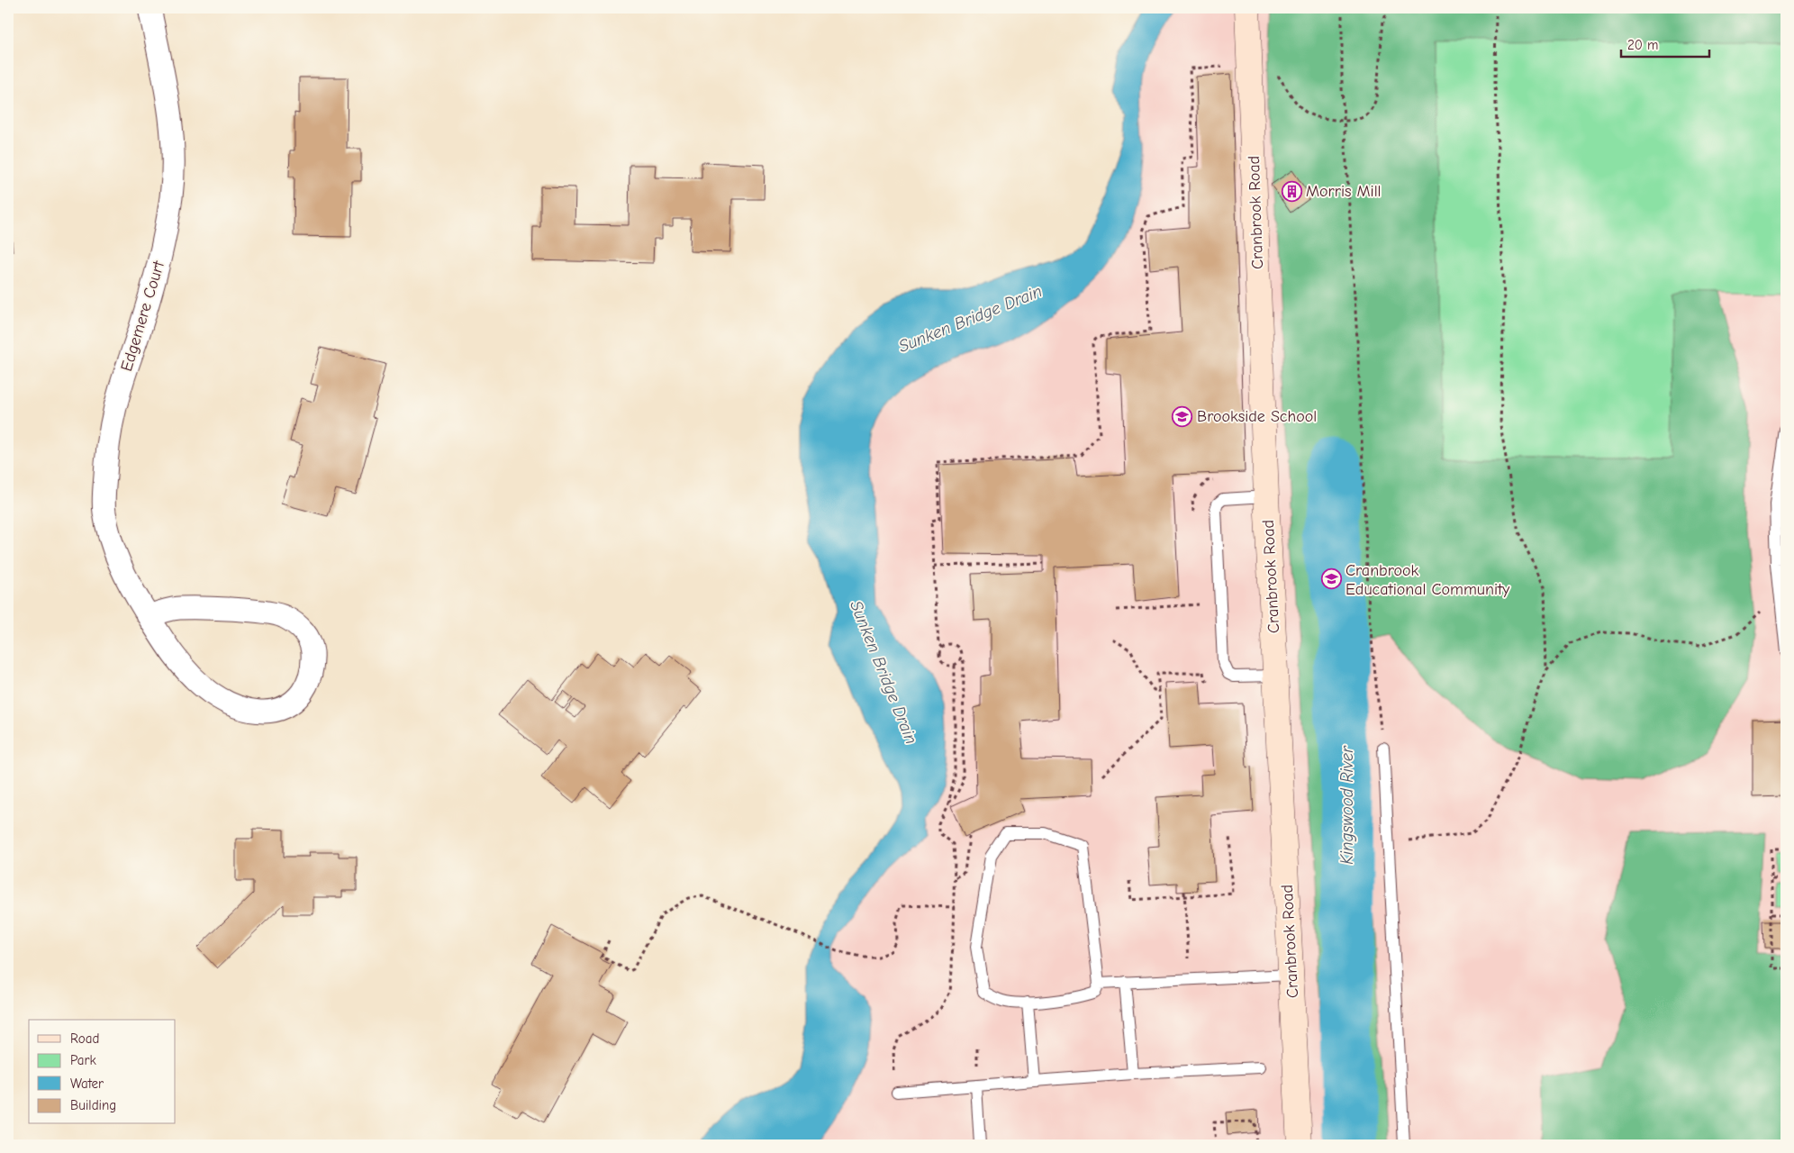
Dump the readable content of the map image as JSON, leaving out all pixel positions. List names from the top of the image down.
{
  "streets": {
    "street": ["Cranbrook Road", "Edgemere Court"]
  },
  "water": ["Sunken Bridge Drain", "Kingswood River"],
  "places": {
    "building": ["Morris Mill"],
    "school or university": ["Brookside School", "Cranbrook Educational Community"]
  },
  "legend": [
    "Road",
    "Park",
    "Water",
    "Building"
  ],
  "scale_bar": "20 m"
}
